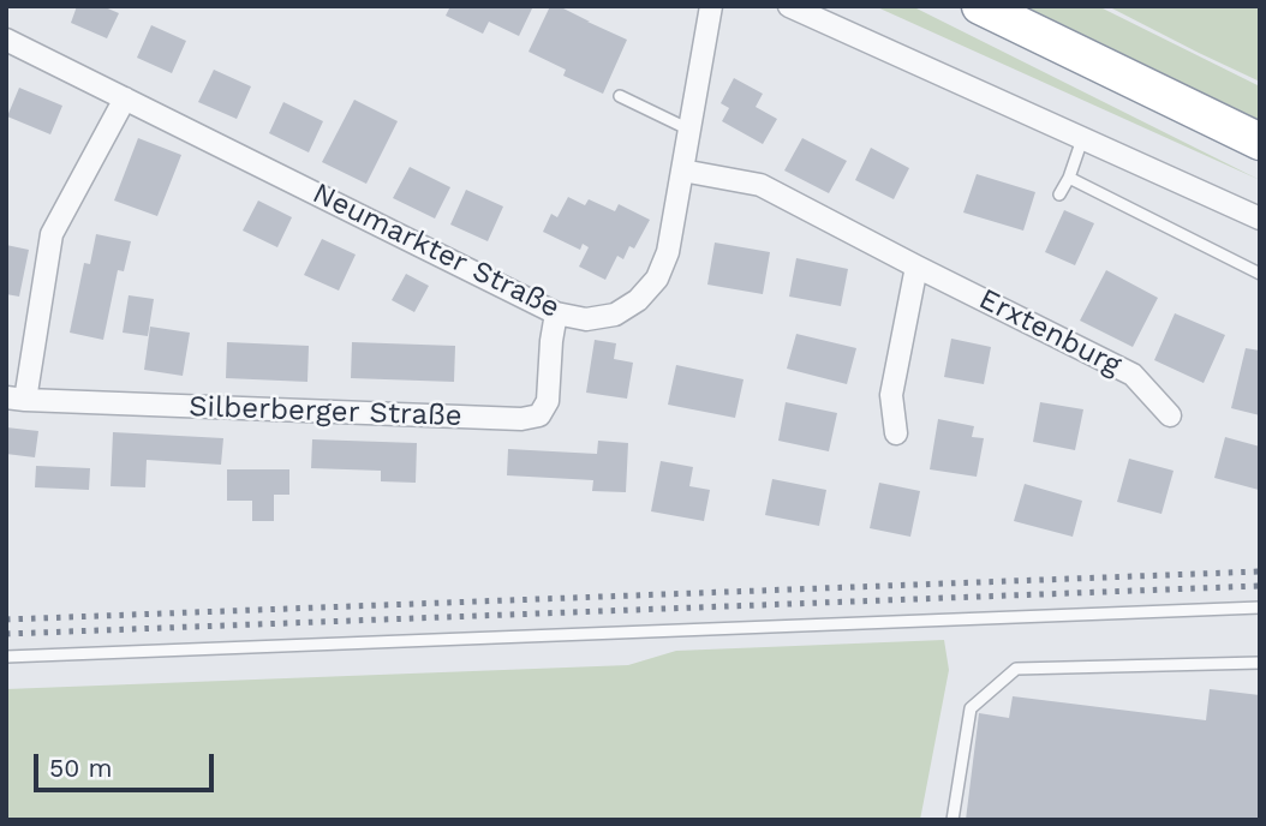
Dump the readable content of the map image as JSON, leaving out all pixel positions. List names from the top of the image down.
{
  "streets": {
    "street": ["Neumarkter Straße", "Erxtenburg", "Silberberger Straße"]
  },
  "crossings": [
    ["Neumarkter Straße", "Erxtenburg"],
    ["Neumarkter Straße", "Silberberger Straße"]
  ],
  "scale_bar": "50 m"
}
